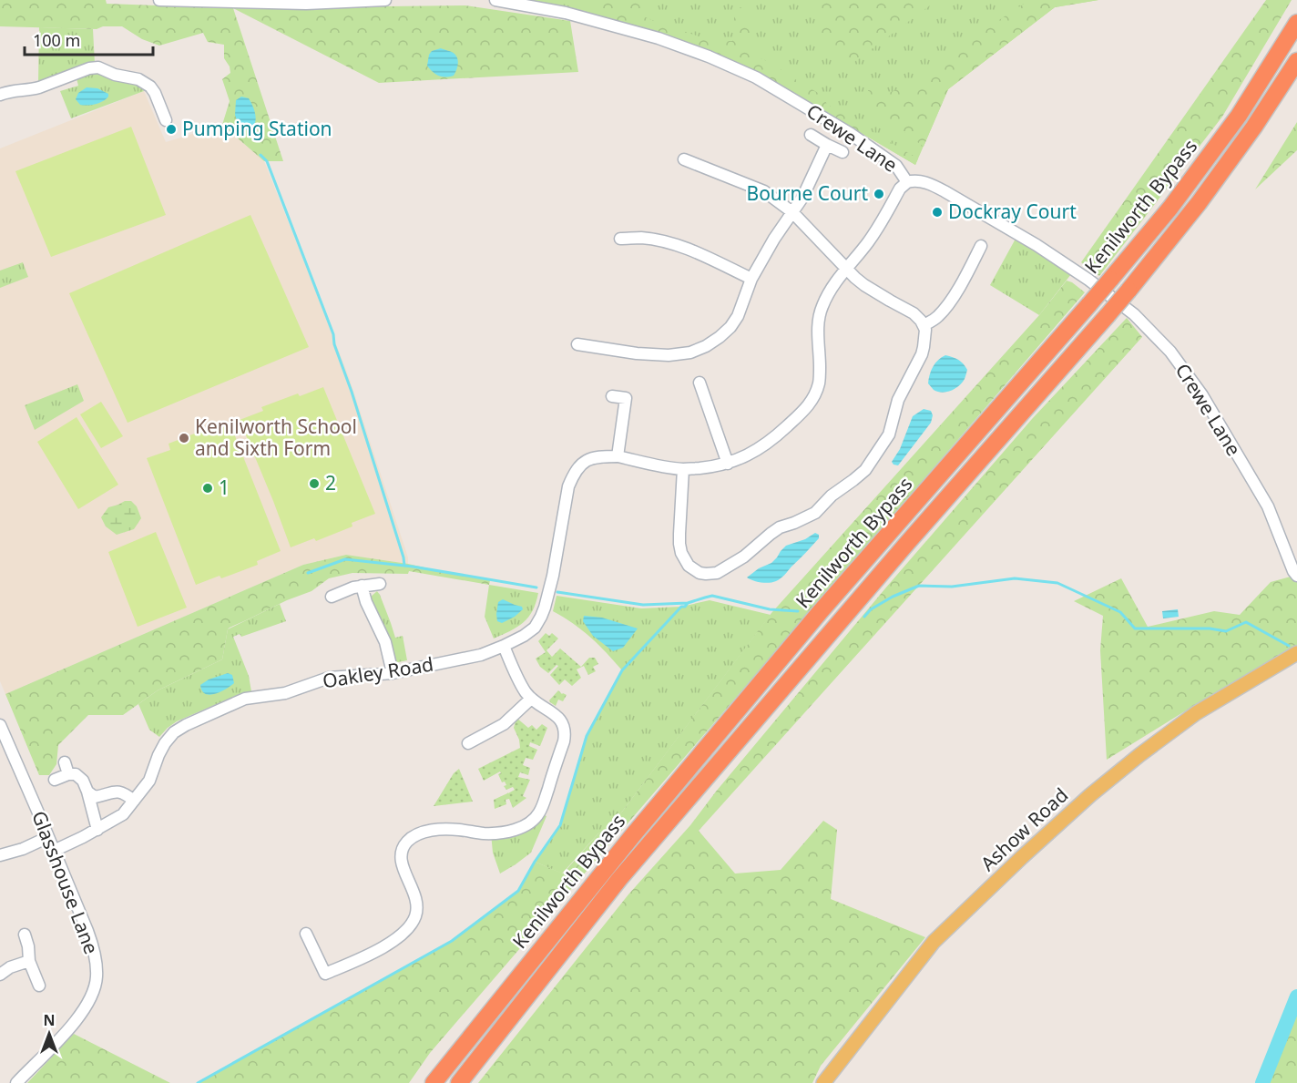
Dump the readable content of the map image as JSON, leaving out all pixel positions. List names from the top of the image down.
{
  "streets": {
    "highway": ["Kenilworth Bypass"],
    "main road": ["Ashow Road"],
    "street": ["Crewe Lane", "Oakley Road", "Glasshouse Lane"]
  },
  "crossings": [
    ["Oakley Road", "Glasshouse Lane"]
  ],
  "places": [
    "Pumping Station",
    "Bourne Court",
    "Dockray Court",
    "Kenilworth School and Sixth Form",
    "2",
    "1"
  ],
  "scale_bar": "100 m",
  "north": "top"
}
